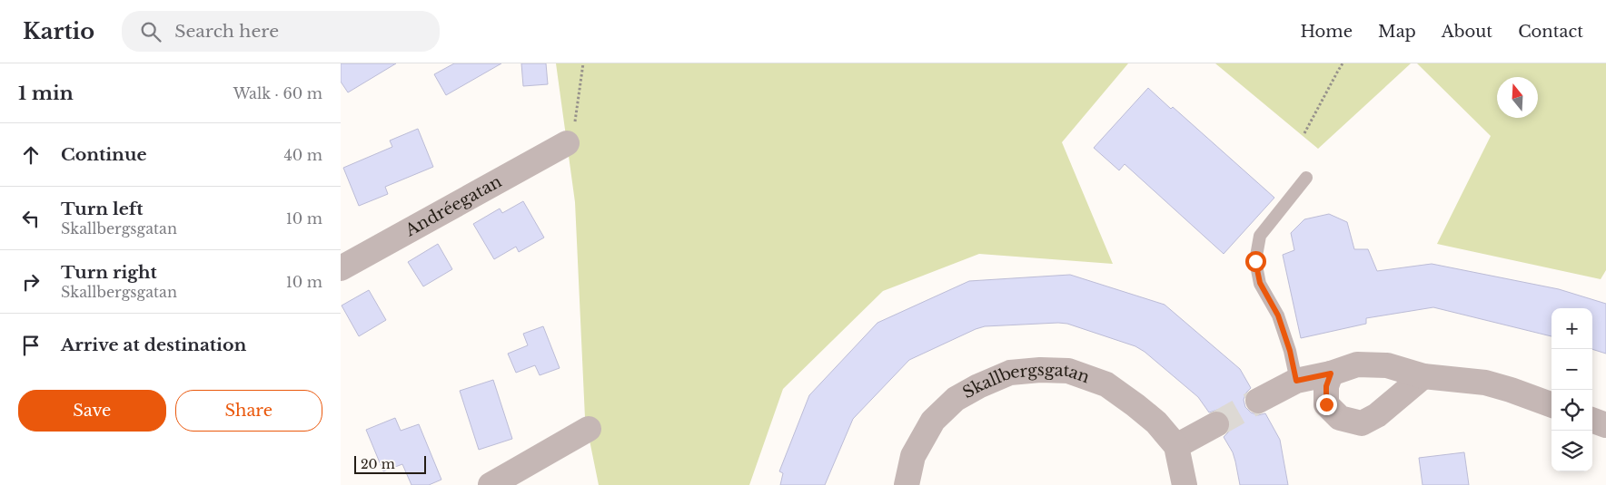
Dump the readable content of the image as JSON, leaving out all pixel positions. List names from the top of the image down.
{
  "streets": {
    "street": ["Andréegatan", "Skallbergsgatan"]
  },
  "scale_bar": "20 m",
  "north": "top",
  "page": {
    "header": "Kartio",
    "search": "Search here",
    "nav": [
      "Home",
      "Map",
      "About",
      "Contact"
    ],
    "heading": ["1 min", "Walk · 60 m"],
    "list": [
      ["Continue", "40 m"],
      ["Turn left", "Skallbergsgatan", "10 m"],
      ["Turn right", "Skallbergsgatan", "10 m"],
      "Arrive at destination"
    ],
    "map_buttons": ["+", "−"],
    "buttons": ["Save", "Share"],
    "scale": "20 m"
  }
}
